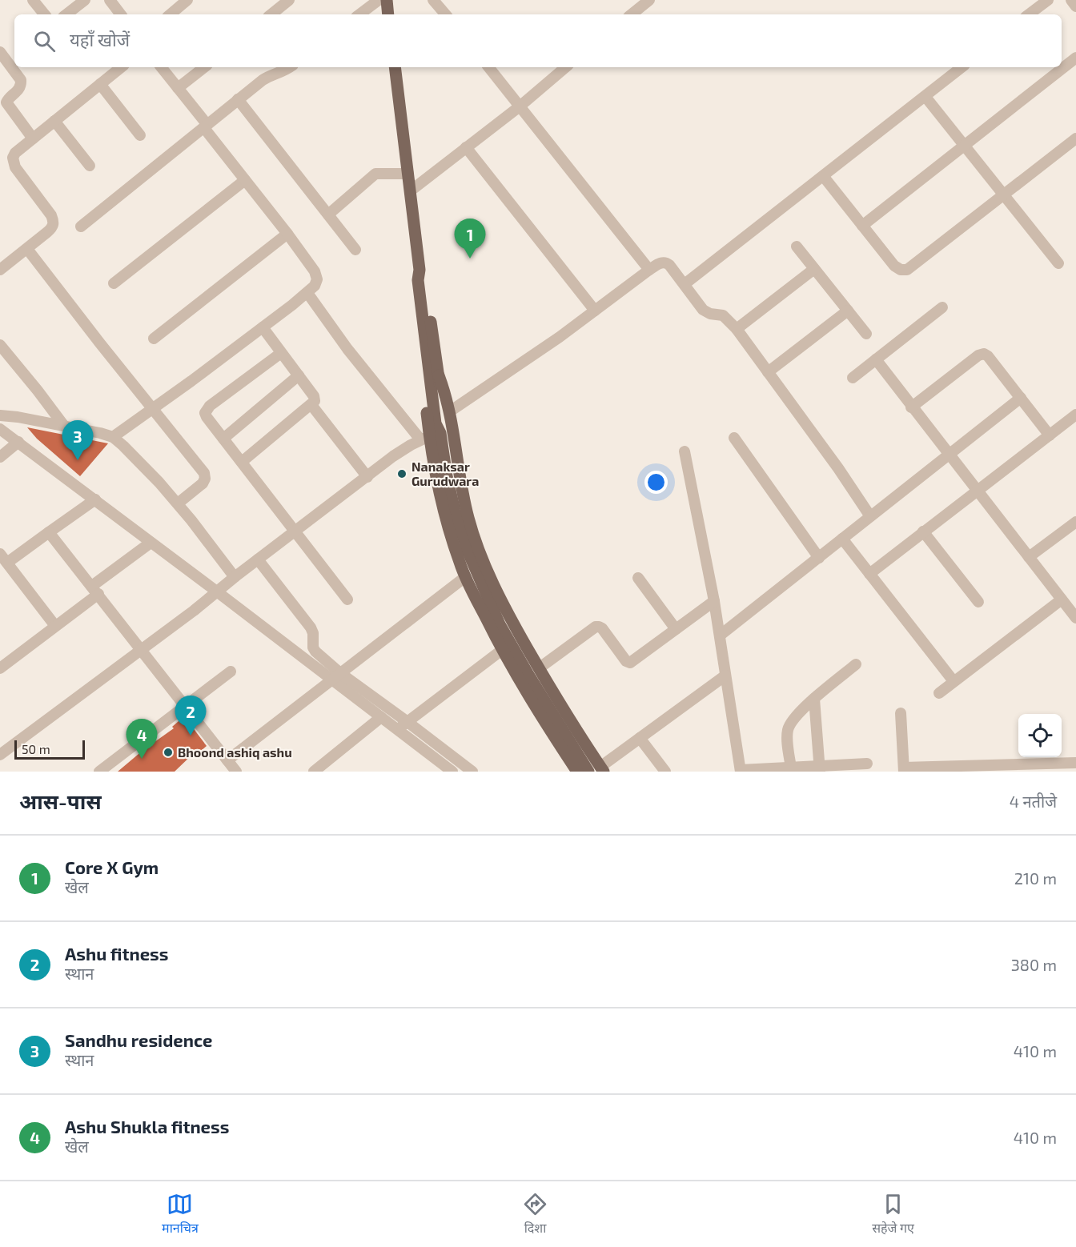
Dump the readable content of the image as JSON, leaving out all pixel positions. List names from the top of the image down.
{
  "places": ["Nanaksar Gurudwara", "Bhoond ashiq ashu"],
  "scale_bar": "50 m",
  "page": {
    "search": "यहाँ खोजें",
    "pins": [
      "1",
      "3",
      "2",
      "4"
    ],
    "scale": "50 m",
    "heading": ["आस-पास", "4 नतीजे"],
    "list": [
      {
        "mark": "1",
        "name": "Core X Gym",
        "note": "खेल",
        "value": "210 m"
      },
      {
        "mark": "2",
        "name": "Ashu fitness",
        "note": "स्थान",
        "value": "380 m"
      },
      {
        "mark": "3",
        "name": "Sandhu residence",
        "note": "स्थान",
        "value": "410 m"
      },
      {
        "mark": "4",
        "name": "Ashu Shukla fitness",
        "note": "खेल",
        "value": "410 m"
      }
    ],
    "nav": ["मानचित्र", "दिशा", "सहेजे गए"]
  }
}
